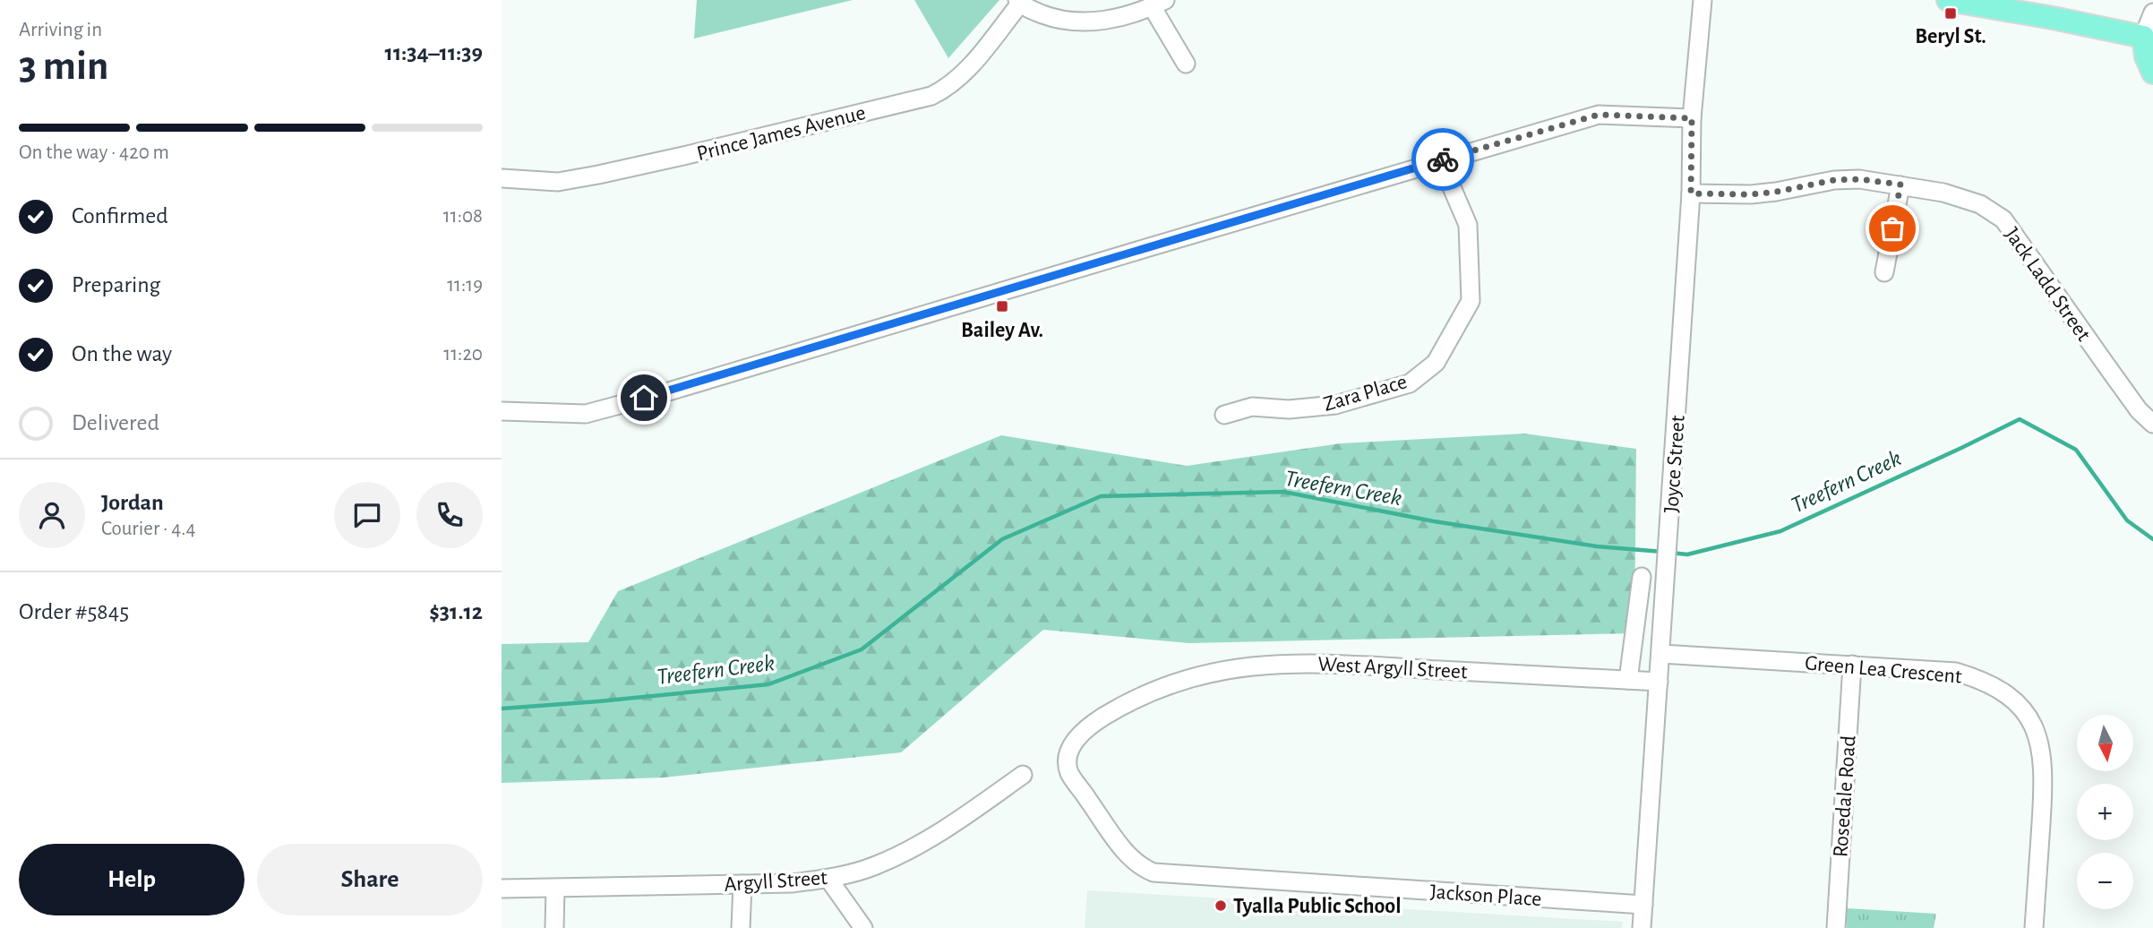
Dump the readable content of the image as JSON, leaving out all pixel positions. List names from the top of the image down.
{
  "streets": {
    "street": [
      "Prince James Avenue",
      "Jack Ladd Street",
      "Zara Place",
      "Joyce Street",
      "West Argyll Street",
      "Green Lea Crescent",
      "Rosedale Road",
      "Argyll Street",
      "Jackson Place"
    ]
  },
  "crossings": [
    ["Jack Ladd Street", "Joyce Street"],
    ["Joyce Street", "West Argyll Street"],
    ["Joyce Street", "Green Lea Crescent"],
    ["Joyce Street", "Jackson Place"],
    ["West Argyll Street", "Jackson Place"],
    ["Green Lea Crescent", "Rosedale Road"]
  ],
  "water": ["Treefern Creek"],
  "places": {
    "transit": ["Beryl St.", "Bailey Av."],
    "other": ["Tyalla Public School"]
  },
  "north": "bottom",
  "page": {
    "heading": ["3 min", "Arriving in", "11:34–11:39"],
    "panel": [
      "Jordan",
      "Courier · 4.4",
      "Order #5845",
      "$31.12"
    ],
    "bar": "On the way · 420 m",
    "list": [
      ["Confirmed", "11:08"],
      ["Preparing", "11:19"],
      ["On the way", "11:20"],
      "Delivered"
    ],
    "map_buttons": ["+", "−"],
    "buttons": ["Help", "Share"]
  }
}
